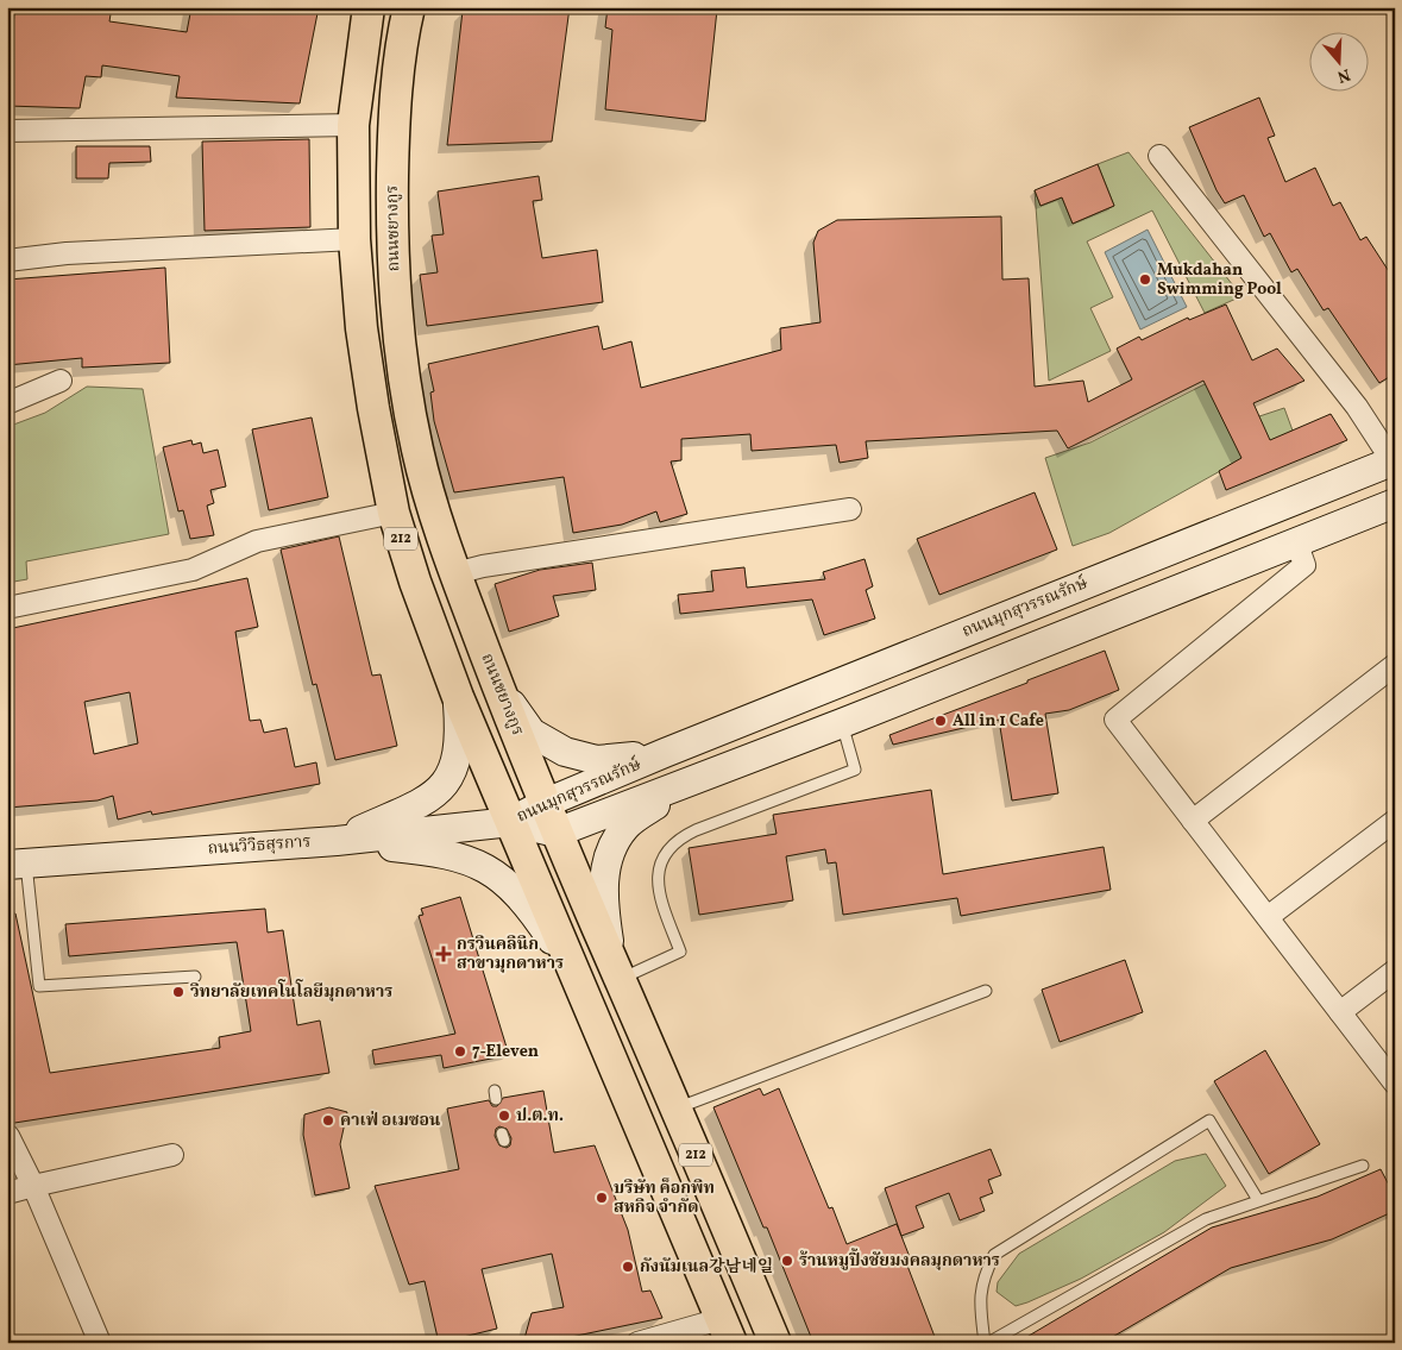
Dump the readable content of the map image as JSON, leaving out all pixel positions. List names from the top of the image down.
{
  "streets": {
    "main road": [
      "ถนนชยางกูร",
      "212",
      "ถนนมุกสุวรรณรักษ์",
      "ถนนวิวิธสุรการ"
    ]
  },
  "crossings": [
    ["ถนนชยางกูร", "ถนนมุกสุวรรณรักษ์"],
    ["212", "ถนนมุกสุวรรณรักษ์"],
    ["212", "ถนนวิวิธสุรการ"],
    ["ถนนมุกสุวรรณรักษ์", "ถนนวิวิธสุรการ"]
  ],
  "places": {
    "other": [
      "Mukdahan Swimming Pool",
      "All in 1 Cafe",
      "วิทยาลัยเทคโนโลยีมุกดาหาร",
      "7-Eleven",
      "ป.ต.ท.",
      "คาเฟ่ อเมซอน",
      "บริษัท ค็อกพิท สหกิจ จำกัด",
      "ร้านหมูปิ้งชัยมงคลมุกดาหาร",
      "กังนัมเนล강남네일"
    ],
    "health": ["กรวินคลินิก สาขามุกดาหาร"]
  },
  "north": "bottom"
}
